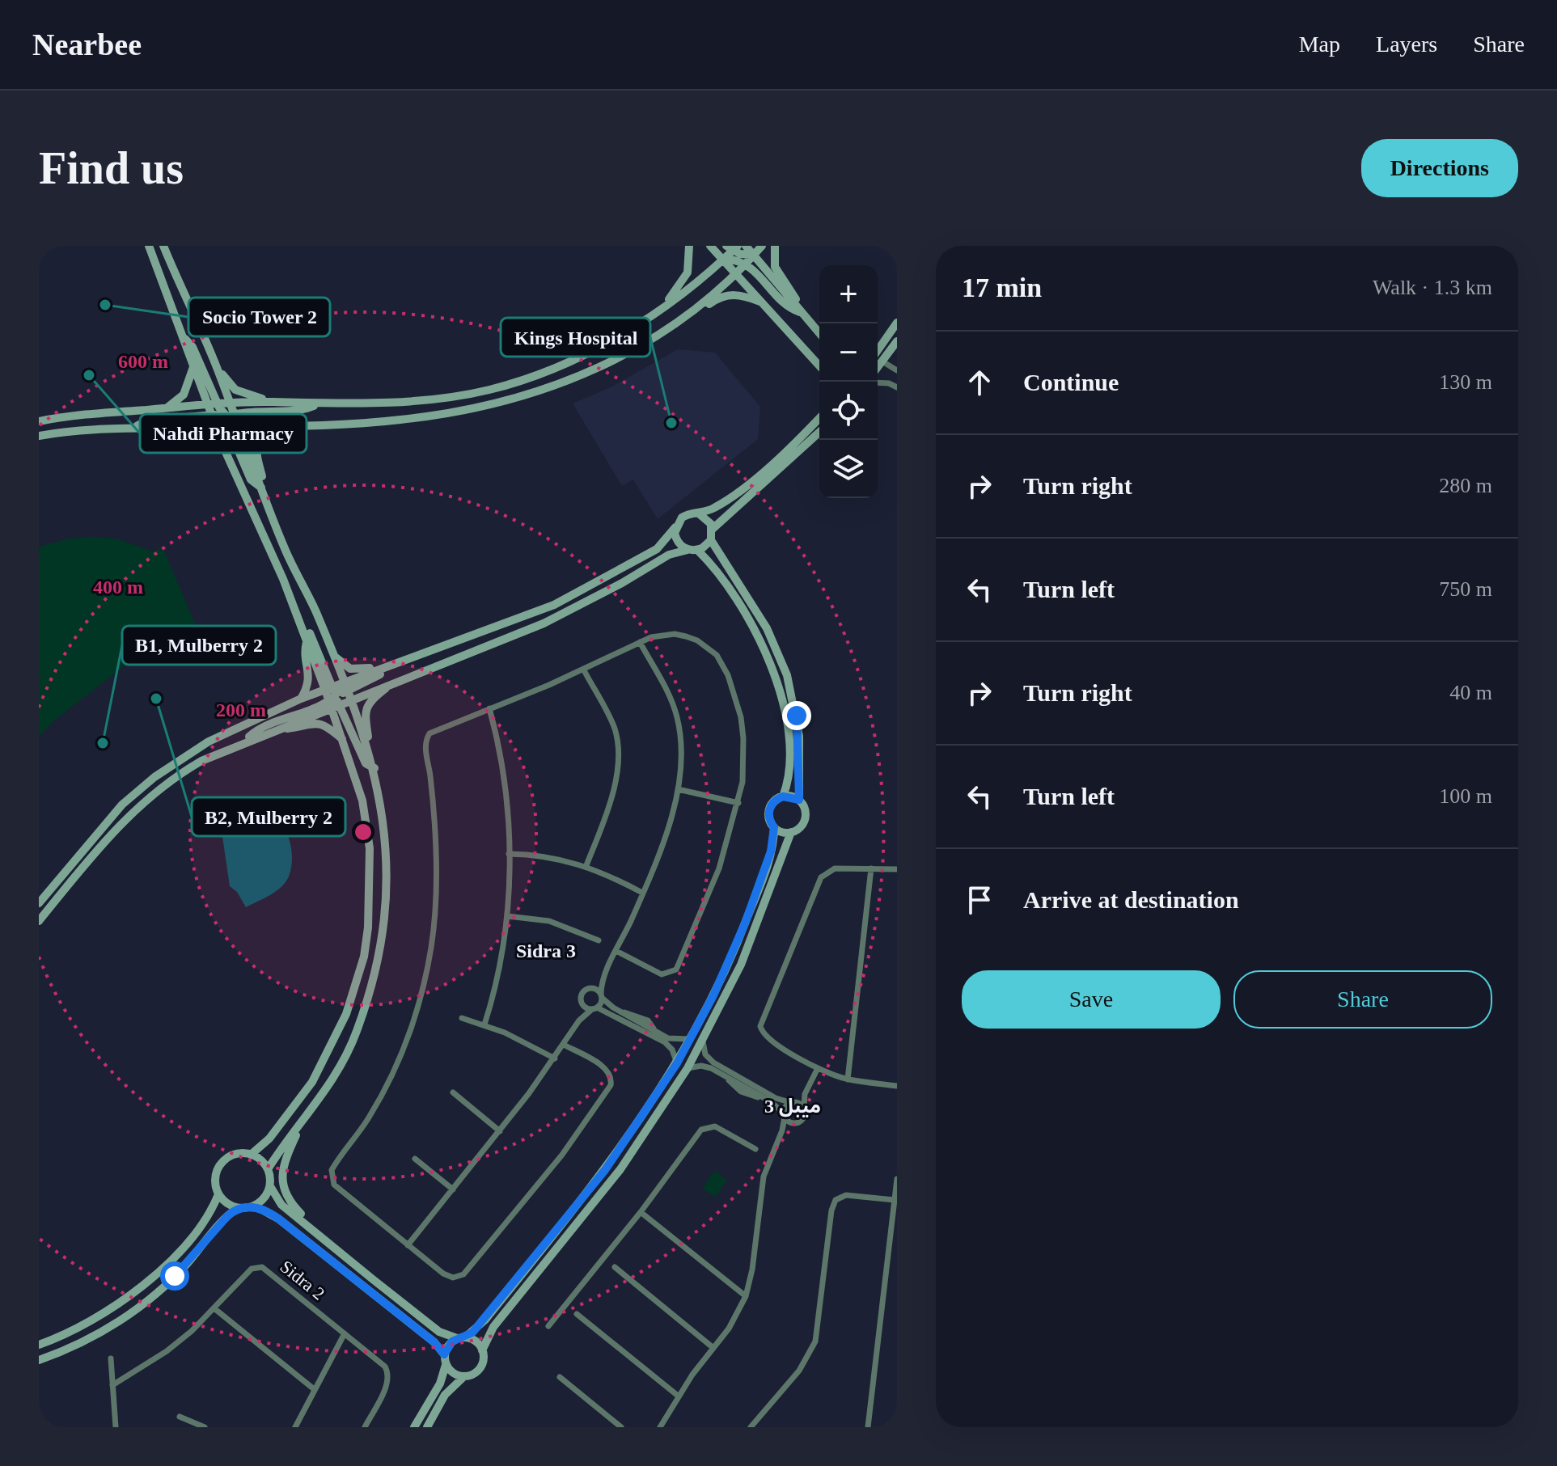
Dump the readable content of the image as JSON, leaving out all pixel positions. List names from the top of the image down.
{
  "streets": {
    "street": ["Sidra 2"]
  },
  "districts": ["Sidra 3", "ميبل 3"],
  "places": [
    "Socio Tower 2",
    "Nahdi Pharmacy",
    "Kings Hospital",
    "B2, Mulberry 2",
    "B1, Mulberry 2"
  ],
  "page": {
    "header": "Nearbee",
    "nav": ["Map", "Layers", "Share"],
    "buttons": [
      "Directions",
      ["Save", "Share"]
    ],
    "title": "Find us",
    "heading": ["17 min", "Walk · 1.3 km"],
    "map_buttons": ["+", "−"],
    "list": [
      ["Continue", "130 m"],
      ["Turn right", "280 m"],
      ["Turn left", "750 m"],
      ["Turn right", "40 m"],
      ["Turn left", "100 m"],
      "Arrive at destination"
    ]
  },
  "rings": ["600 m", "400 m", "200 m"]
}
